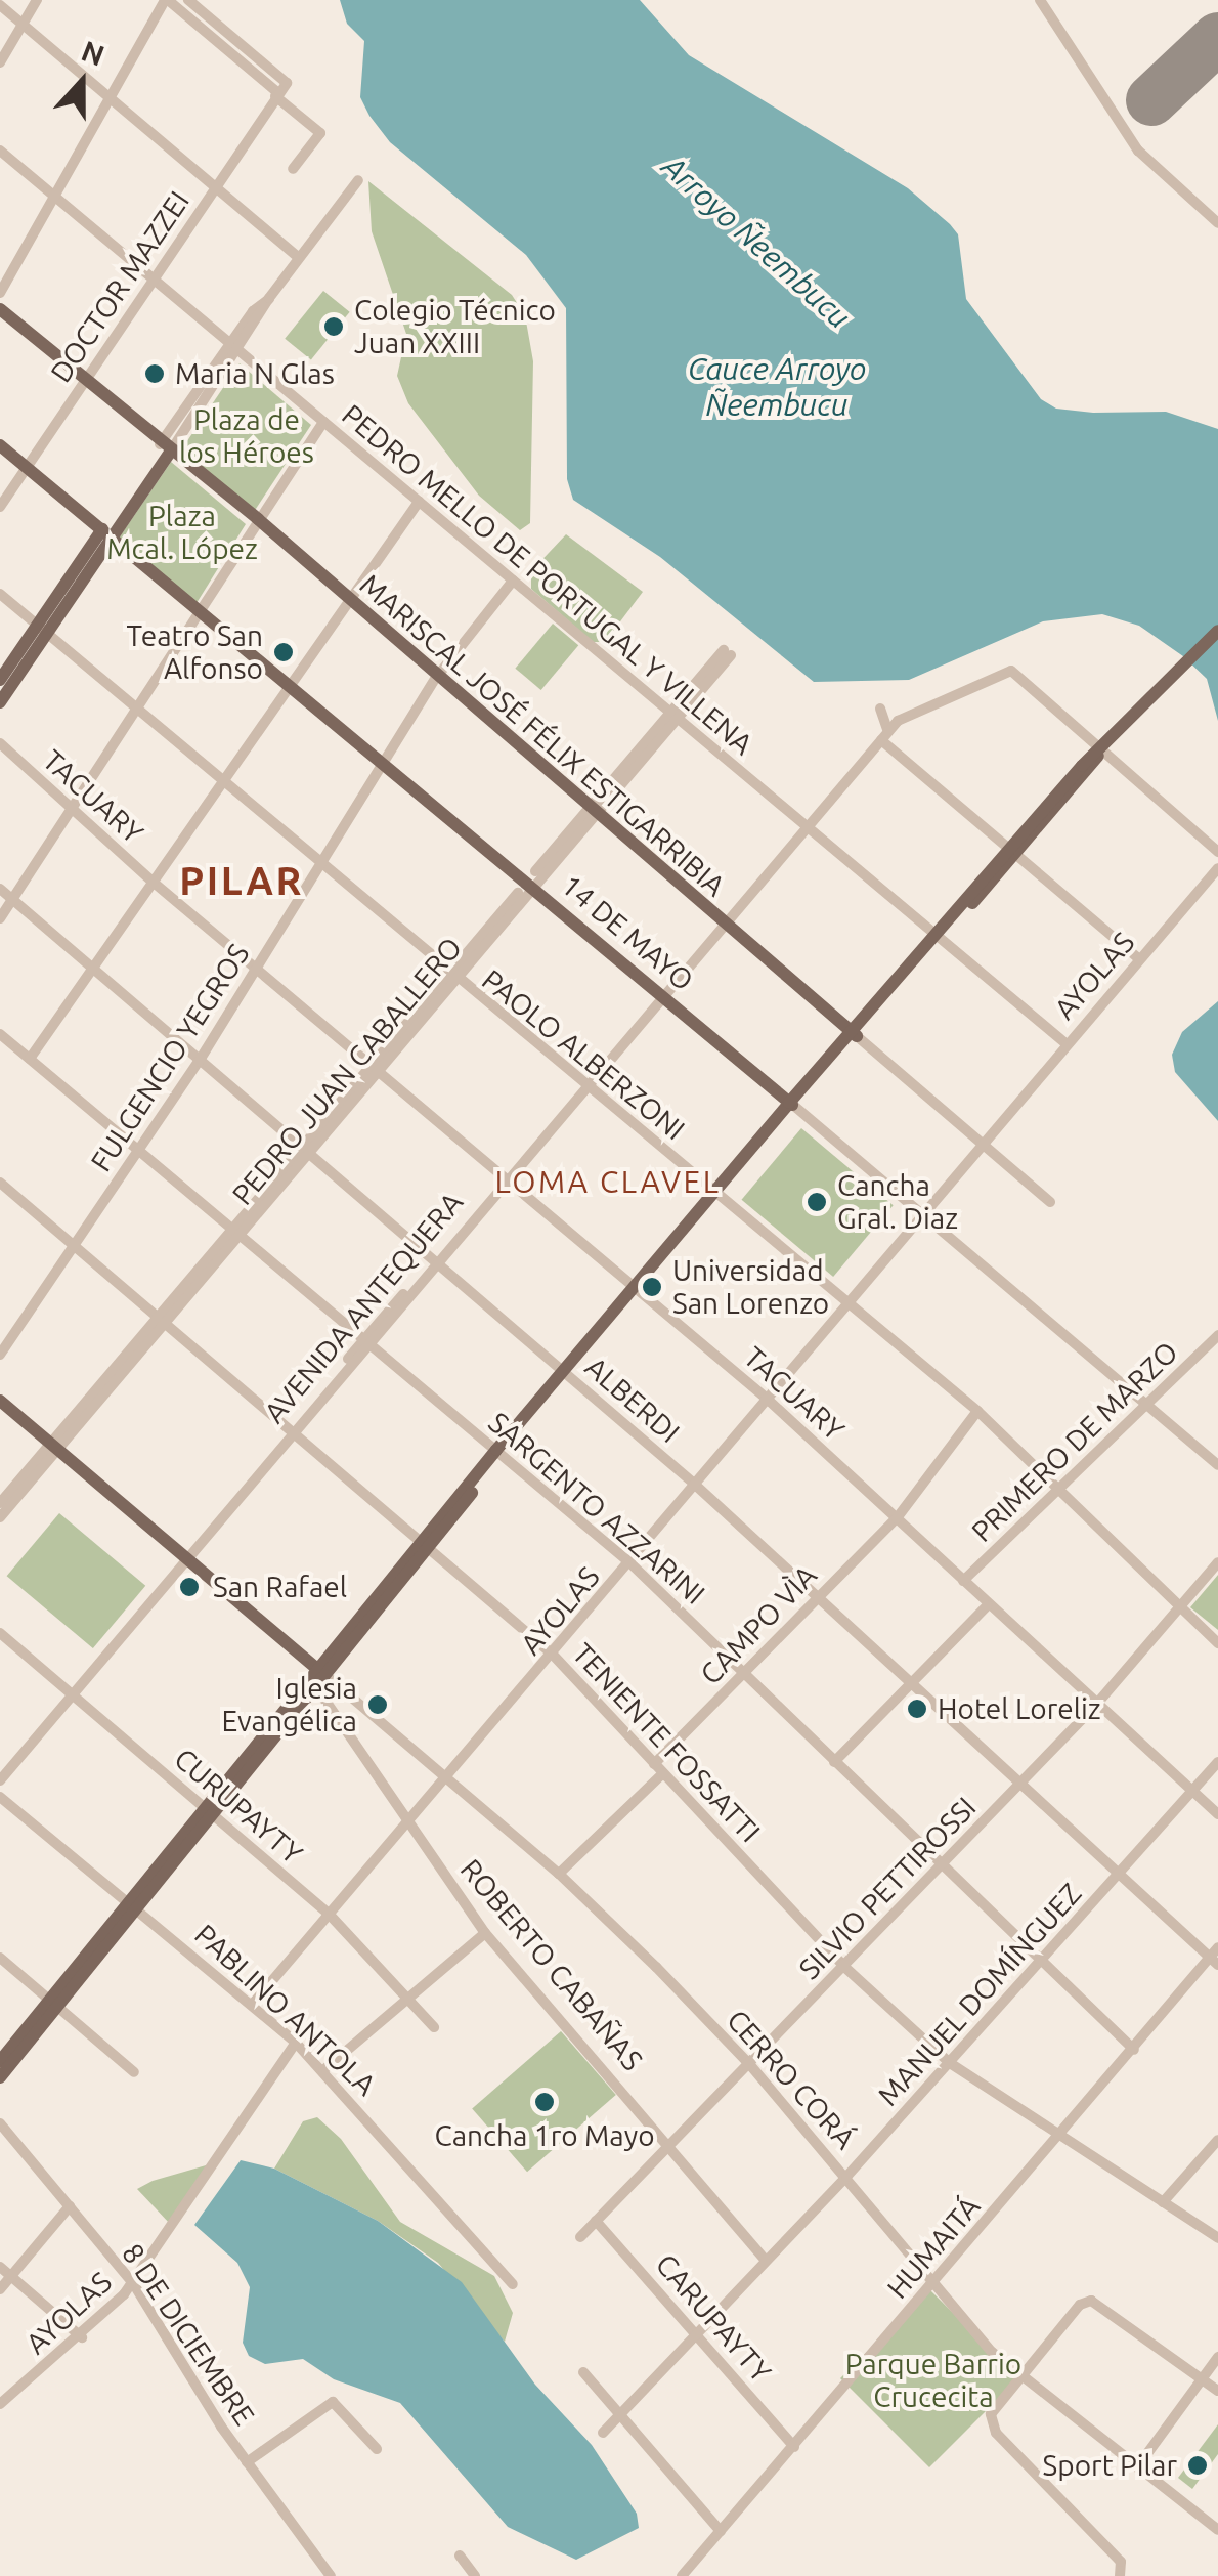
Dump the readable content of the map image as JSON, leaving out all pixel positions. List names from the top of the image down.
{
  "streets": {
    "main road": ["MARISCAL JOSÉ FÉLIX ESTIGARRIBIA", "14 DE MAYO"],
    "street": [
      "DOCTOR MAZZEI",
      "PEDRO MELLO DE PORTUGAL Y VILLENA",
      "TACUARY",
      "AYOLAS",
      "PAOLO ALBERZONI",
      "FULGENCIO YEGROS",
      "PEDRO JUAN CABALLERO",
      "AVENIDA ANTEQUERA",
      "ALBERDI",
      "PRIMERO DE MARZO",
      "SARGENTO AZZARINI",
      "CAMPO VÌA",
      "TENIENTE FOSSATTI",
      "CURUPAYTY",
      "SILVIO PETTIROSSI",
      "ROBERTO CABAÑAS",
      "MANUEL DOMÍNGUEZ",
      "PABLINO ANTOLA",
      "CERRO CORÁ",
      "HUMAITÁ",
      "CARUPAYTY",
      "8 DE DICIEMBRE"
    ]
  },
  "crossings": [
    ["DOCTOR MAZZEI", "PEDRO MELLO DE PORTUGAL Y VILLENA"],
    ["DOCTOR MAZZEI", "MARISCAL JOSÉ FÉLIX ESTIGARRIBIA"],
    ["DOCTOR MAZZEI", "14 DE MAYO"],
    ["PEDRO MELLO DE PORTUGAL Y VILLENA", "AYOLAS"],
    ["PEDRO MELLO DE PORTUGAL Y VILLENA", "FULGENCIO YEGROS"],
    ["PEDRO MELLO DE PORTUGAL Y VILLENA", "PEDRO JUAN CABALLERO"],
    ["PEDRO MELLO DE PORTUGAL Y VILLENA", "AVENIDA ANTEQUERA"],
    ["MARISCAL JOSÉ FÉLIX ESTIGARRIBIA", "AYOLAS"],
    ["MARISCAL JOSÉ FÉLIX ESTIGARRIBIA", "FULGENCIO YEGROS"],
    ["MARISCAL JOSÉ FÉLIX ESTIGARRIBIA", "PEDRO JUAN CABALLERO"],
    ["MARISCAL JOSÉ FÉLIX ESTIGARRIBIA", "AVENIDA ANTEQUERA"],
    ["TACUARY", "AYOLAS"],
    ["TACUARY", "FULGENCIO YEGROS"],
    ["TACUARY", "PEDRO JUAN CABALLERO"],
    ["TACUARY", "AVENIDA ANTEQUERA"],
    ["TACUARY", "PRIMERO DE MARZO"],
    ["TACUARY", "CAMPO VÌA"],
    ["TACUARY", "SILVIO PETTIROSSI"],
    ["TACUARY", "MANUEL DOMÍNGUEZ"],
    ["14 DE MAYO", "AYOLAS"],
    ["14 DE MAYO", "FULGENCIO YEGROS"],
    ["14 DE MAYO", "PEDRO JUAN CABALLERO"],
    ["14 DE MAYO", "AVENIDA ANTEQUERA"],
    ["14 DE MAYO", "PRIMERO DE MARZO"],
    ["AYOLAS", "PAOLO ALBERZONI"],
    ["AYOLAS", "ALBERDI"],
    ["AYOLAS", "SARGENTO AZZARINI"],
    ["AYOLAS", "TENIENTE FOSSATTI"],
    ["AYOLAS", "CURUPAYTY"],
    ["AYOLAS", "ROBERTO CABAÑAS"],
    ["AYOLAS", "PABLINO ANTOLA"],
    ["AYOLAS", "CERRO CORÁ"],
    ["AYOLAS", "8 DE DICIEMBRE"],
    ["PAOLO ALBERZONI", "FULGENCIO YEGROS"],
    ["PAOLO ALBERZONI", "PEDRO JUAN CABALLERO"],
    ["PAOLO ALBERZONI", "AVENIDA ANTEQUERA"],
    ["PAOLO ALBERZONI", "PRIMERO DE MARZO"],
    ["PAOLO ALBERZONI", "CAMPO VÌA"],
    ["PAOLO ALBERZONI", "SILVIO PETTIROSSI"],
    ["FULGENCIO YEGROS", "ALBERDI"],
    ["FULGENCIO YEGROS", "SARGENTO AZZARINI"],
    ["FULGENCIO YEGROS", "TENIENTE FOSSATTI"],
    ["PEDRO JUAN CABALLERO", "ALBERDI"],
    ["PEDRO JUAN CABALLERO", "SARGENTO AZZARINI"],
    ["PEDRO JUAN CABALLERO", "TENIENTE FOSSATTI"],
    ["AVENIDA ANTEQUERA", "ALBERDI"],
    ["AVENIDA ANTEQUERA", "SARGENTO AZZARINI"],
    ["AVENIDA ANTEQUERA", "TENIENTE FOSSATTI"],
    ["AVENIDA ANTEQUERA", "CURUPAYTY"],
    ["ALBERDI", "CAMPO VÌA"],
    ["ALBERDI", "SILVIO PETTIROSSI"],
    ["ALBERDI", "MANUEL DOMÍNGUEZ"],
    ["ALBERDI", "HUMAITÁ"],
    ["SARGENTO AZZARINI", "CAMPO VÌA"],
    ["SARGENTO AZZARINI", "SILVIO PETTIROSSI"],
    ["SARGENTO AZZARINI", "MANUEL DOMÍNGUEZ"],
    ["SARGENTO AZZARINI", "HUMAITÁ"],
    ["CAMPO VÌA", "TENIENTE FOSSATTI"],
    ["TENIENTE FOSSATTI", "SILVIO PETTIROSSI"],
    ["TENIENTE FOSSATTI", "MANUEL DOMÍNGUEZ"],
    ["TENIENTE FOSSATTI", "HUMAITÁ"],
    ["SILVIO PETTIROSSI", "ROBERTO CABAÑAS"],
    ["SILVIO PETTIROSSI", "CERRO CORÁ"],
    ["SILVIO PETTIROSSI", "CARUPAYTY"],
    ["ROBERTO CABAÑAS", "MANUEL DOMÍNGUEZ"],
    ["MANUEL DOMÍNGUEZ", "CERRO CORÁ"],
    ["MANUEL DOMÍNGUEZ", "CARUPAYTY"],
    ["CERRO CORÁ", "HUMAITÁ"],
    ["HUMAITÁ", "CARUPAYTY"]
  ],
  "districts": ["PILAR", "LOMA CLAVEL"],
  "water": ["Arroyo Ñeembucu", "Cauce Arroyo Ñeembucu"],
  "parks": ["Plaza de los Héroes", "Plaza Mcal. López", "Parque Barrio Crucecita"],
  "places": [
    "Colegio Técnico Juan XXIII",
    "Maria N Glas",
    "Teatro San Alfonso",
    "Cancha Gral. Diaz",
    "Universidad San Lorenzo",
    "San Rafael",
    "Iglesia Evangélica",
    "Hotel Loreliz",
    "Cancha 1ro Mayo",
    "Sport Pilar"
  ],
  "north": "top"
}
